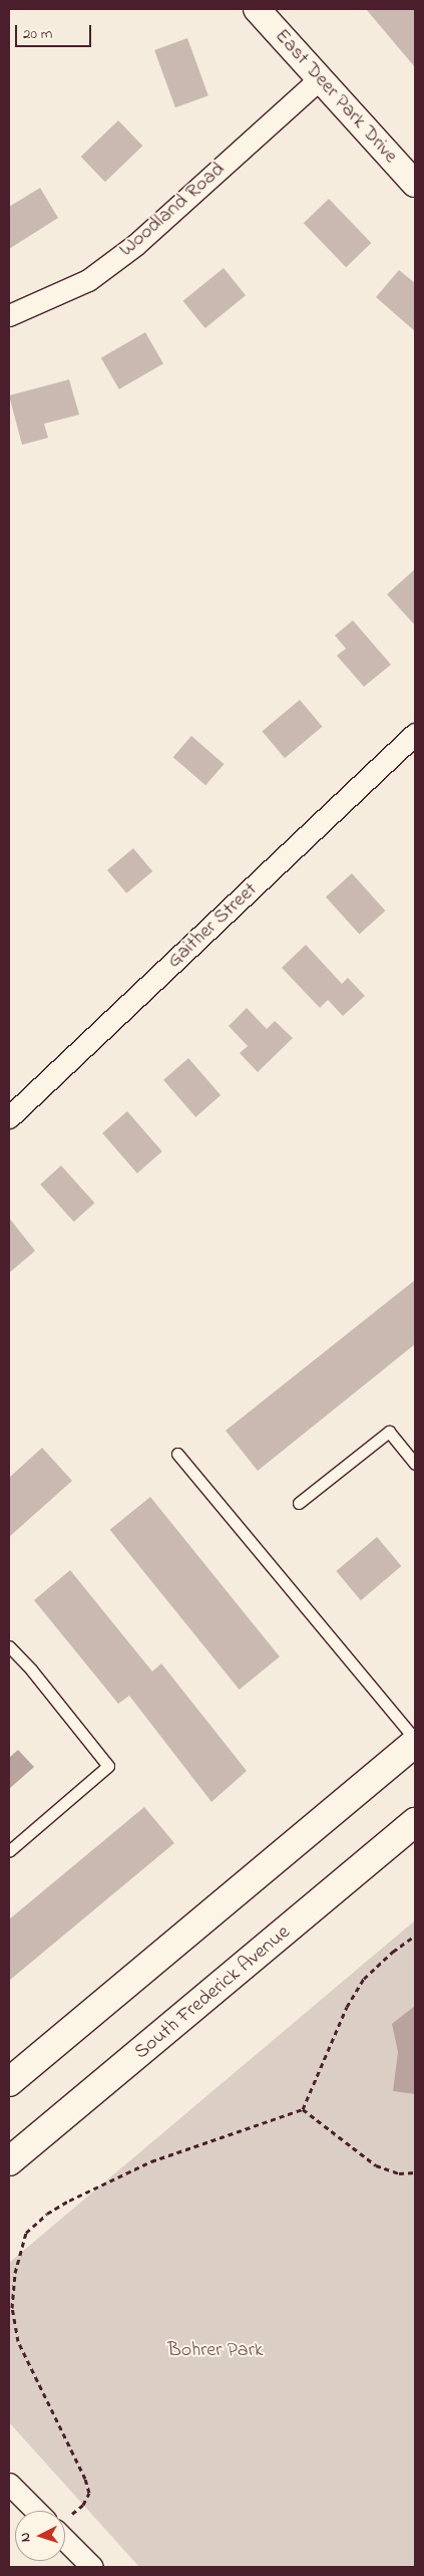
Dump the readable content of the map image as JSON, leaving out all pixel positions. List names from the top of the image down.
{
  "streets": {
    "main road": ["South Frederick Avenue"],
    "street": ["East Deer Park Drive", "Woodland Road", "Gaither Street"]
  },
  "crossings": [
    ["East Deer Park Drive", "Woodland Road"]
  ],
  "parks": ["Bohrer Park"],
  "scale_bar": "20 m",
  "north": "left"
}
